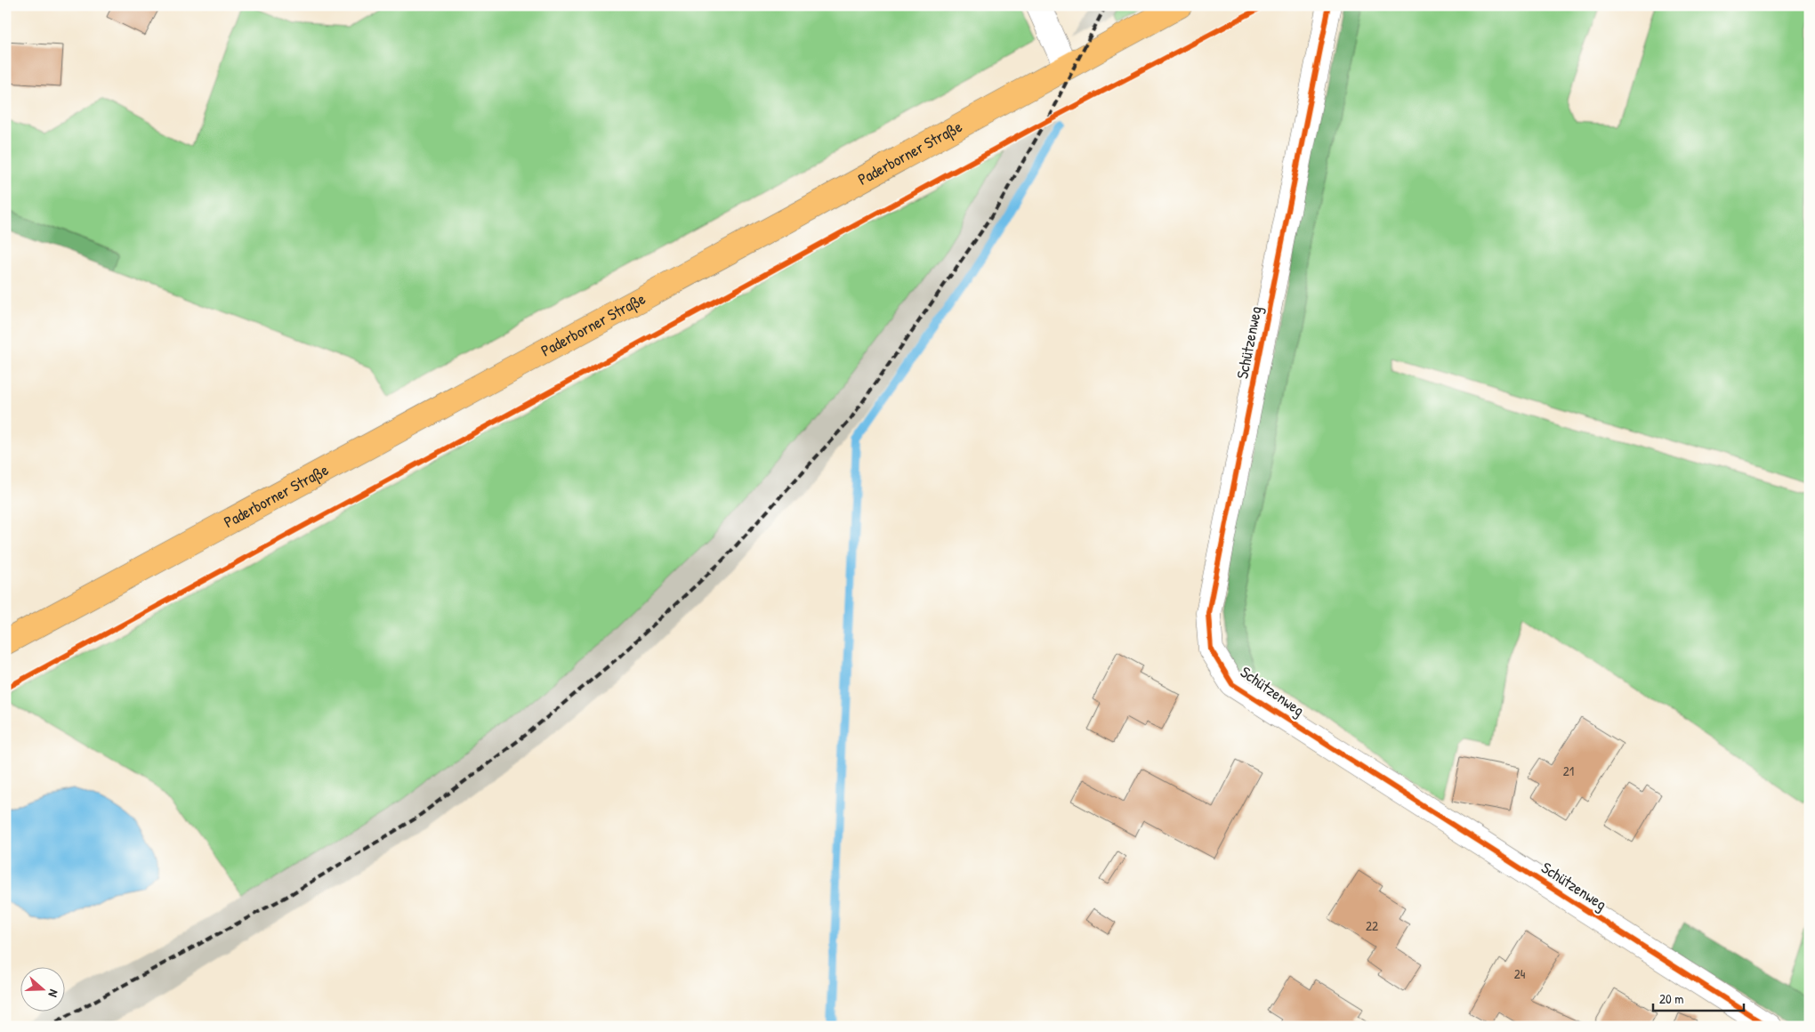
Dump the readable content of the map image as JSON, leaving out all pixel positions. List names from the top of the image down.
{
  "streets": {
    "main road": ["Paderborner Straße"],
    "street": ["Schützenweg"]
  },
  "house_numbers": ["21", "22", "24"],
  "scale_bar": "20 m",
  "north": "right"
}
